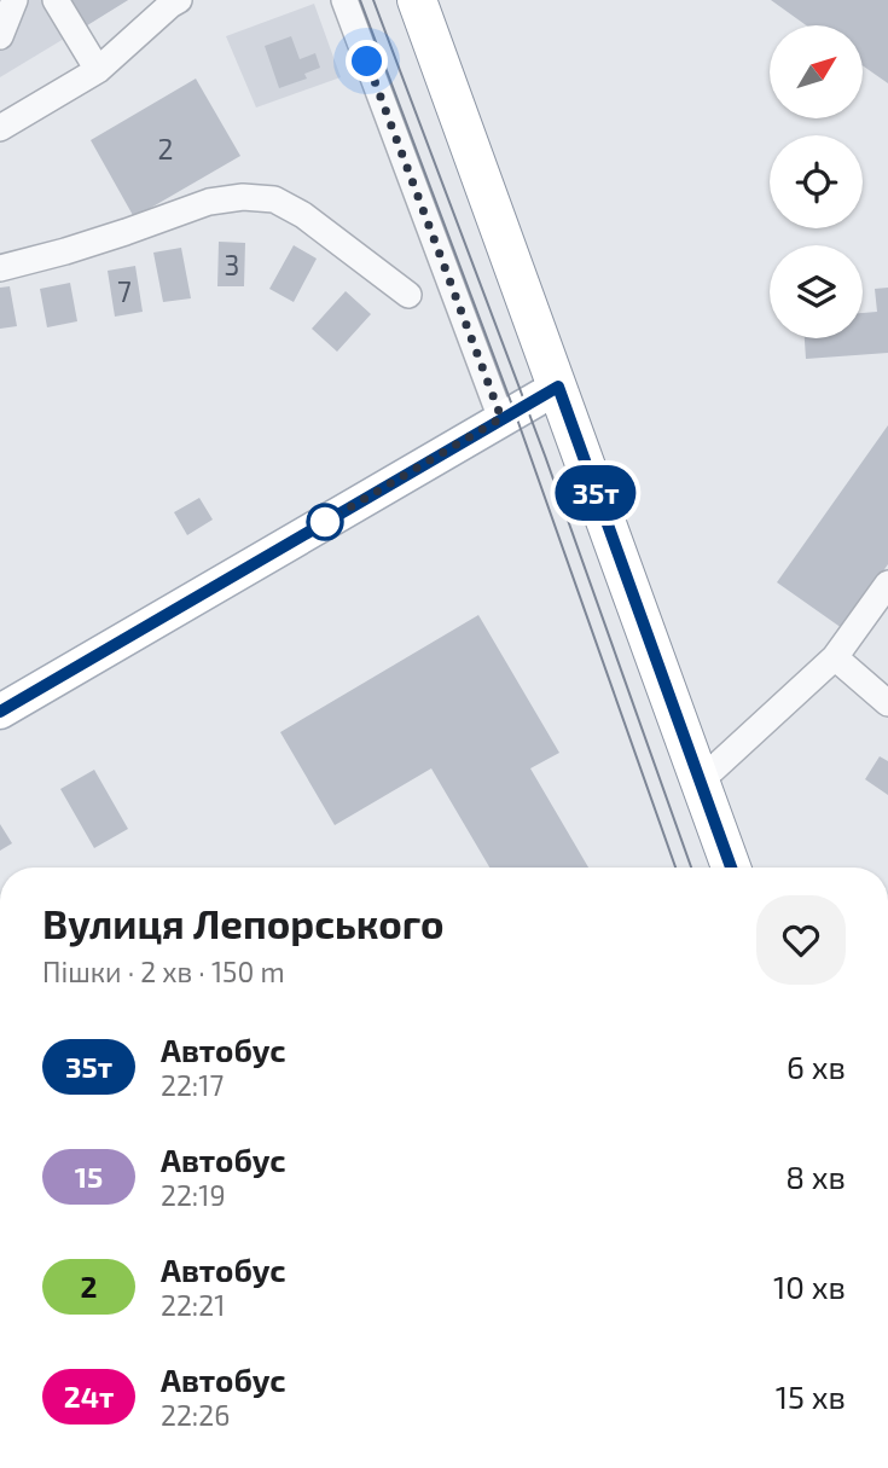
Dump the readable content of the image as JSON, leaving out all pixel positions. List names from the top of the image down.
{
  "lines": ["bus line 35т"],
  "house_numbers": ["2", "3", "7"],
  "north": "top right",
  "page": {
    "on_map": "35т",
    "heading": ["Вулиця Лепорського", "Пішки · 2 хв · 150 m"],
    "list": [
      {
        "mark": "35т",
        "name": "Автобус",
        "note": "22:17",
        "value": "6 хв"
      },
      {
        "mark": "15",
        "name": "Автобус",
        "note": "22:19",
        "value": "8 хв"
      },
      {
        "mark": "2",
        "name": "Автобус",
        "note": "22:21",
        "value": "10 хв"
      },
      {
        "mark": "24т",
        "name": "Автобус",
        "note": "22:26",
        "value": "15 хв"
      }
    ]
  }
}
